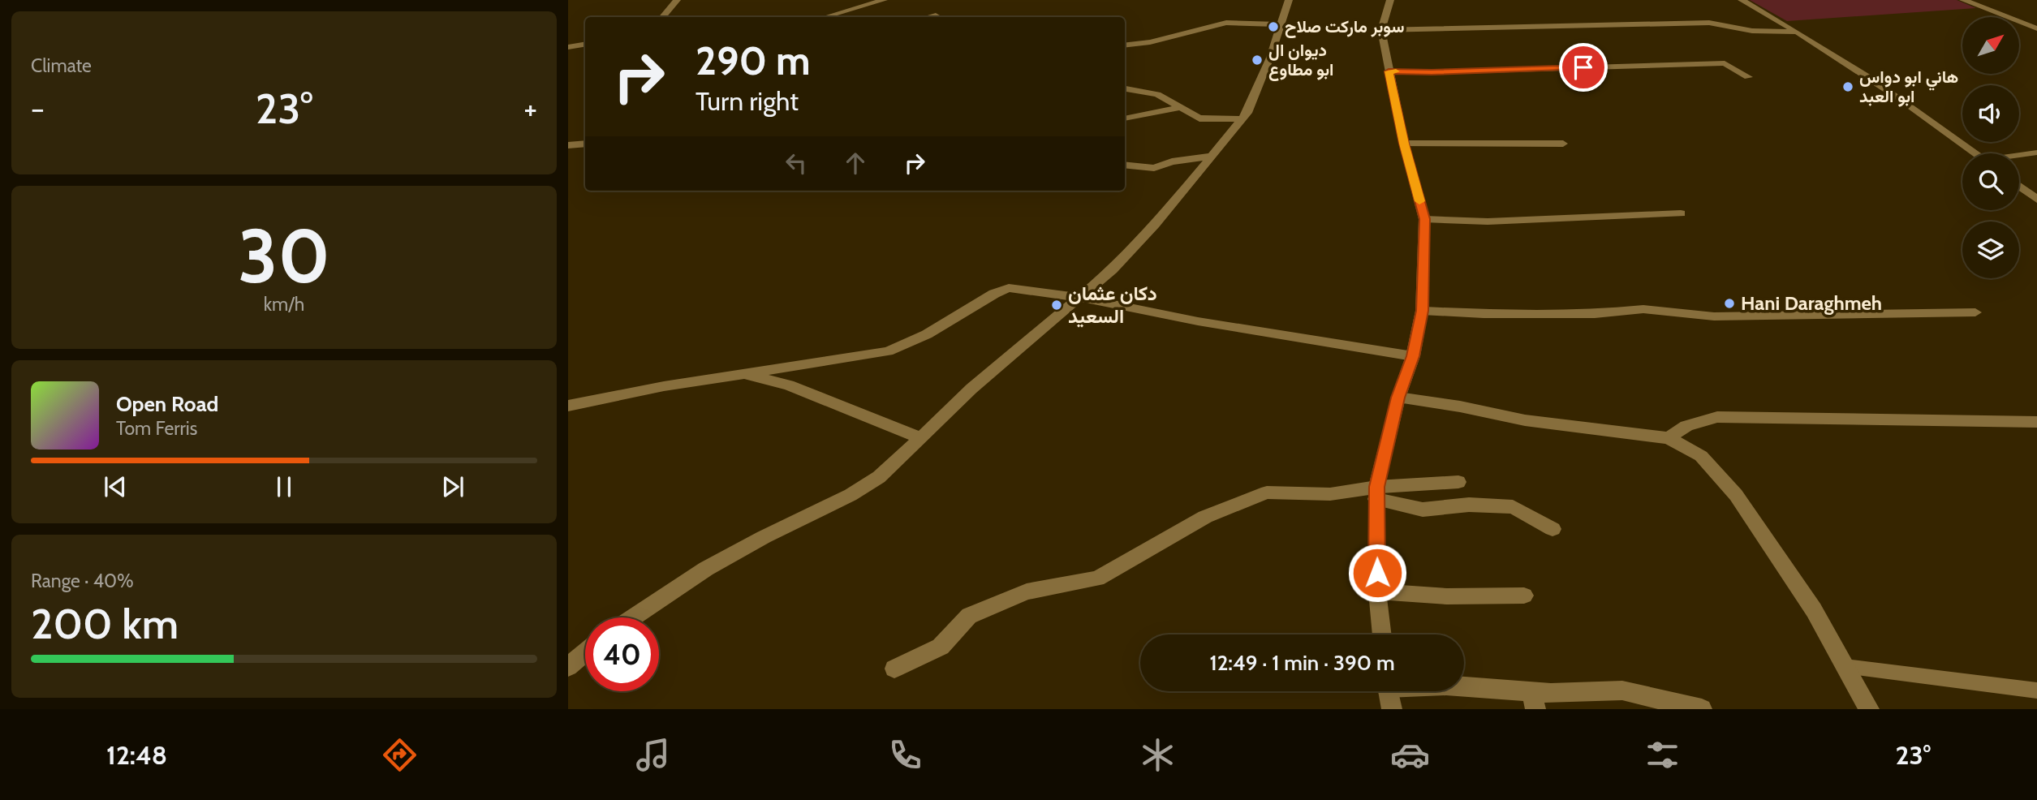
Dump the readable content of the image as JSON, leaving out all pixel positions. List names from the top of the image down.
{
  "places": [
    "سوبر ماركت صلاح",
    "ديوان ال ابو مطاوع",
    "هاني ابو دواس ابو العبد",
    "Hani Daraghmeh",
    "دكان عثمان السعيد"
  ],
  "north": "top right",
  "page": {
    "tile": [
      "Climate",
      ["30", "km/h"],
      ["Range · 40%", "200 km"]
    ],
    "turn": ["290 m", "Turn right"],
    "heat": ["−", "23°", "+"],
    "song": ["Open Road", "Tom Ferris"],
    "limit": "40",
    "trip": "12:49 · 1 min · 390 m",
    "tabs": ["12:48", "23°"]
  }
}
